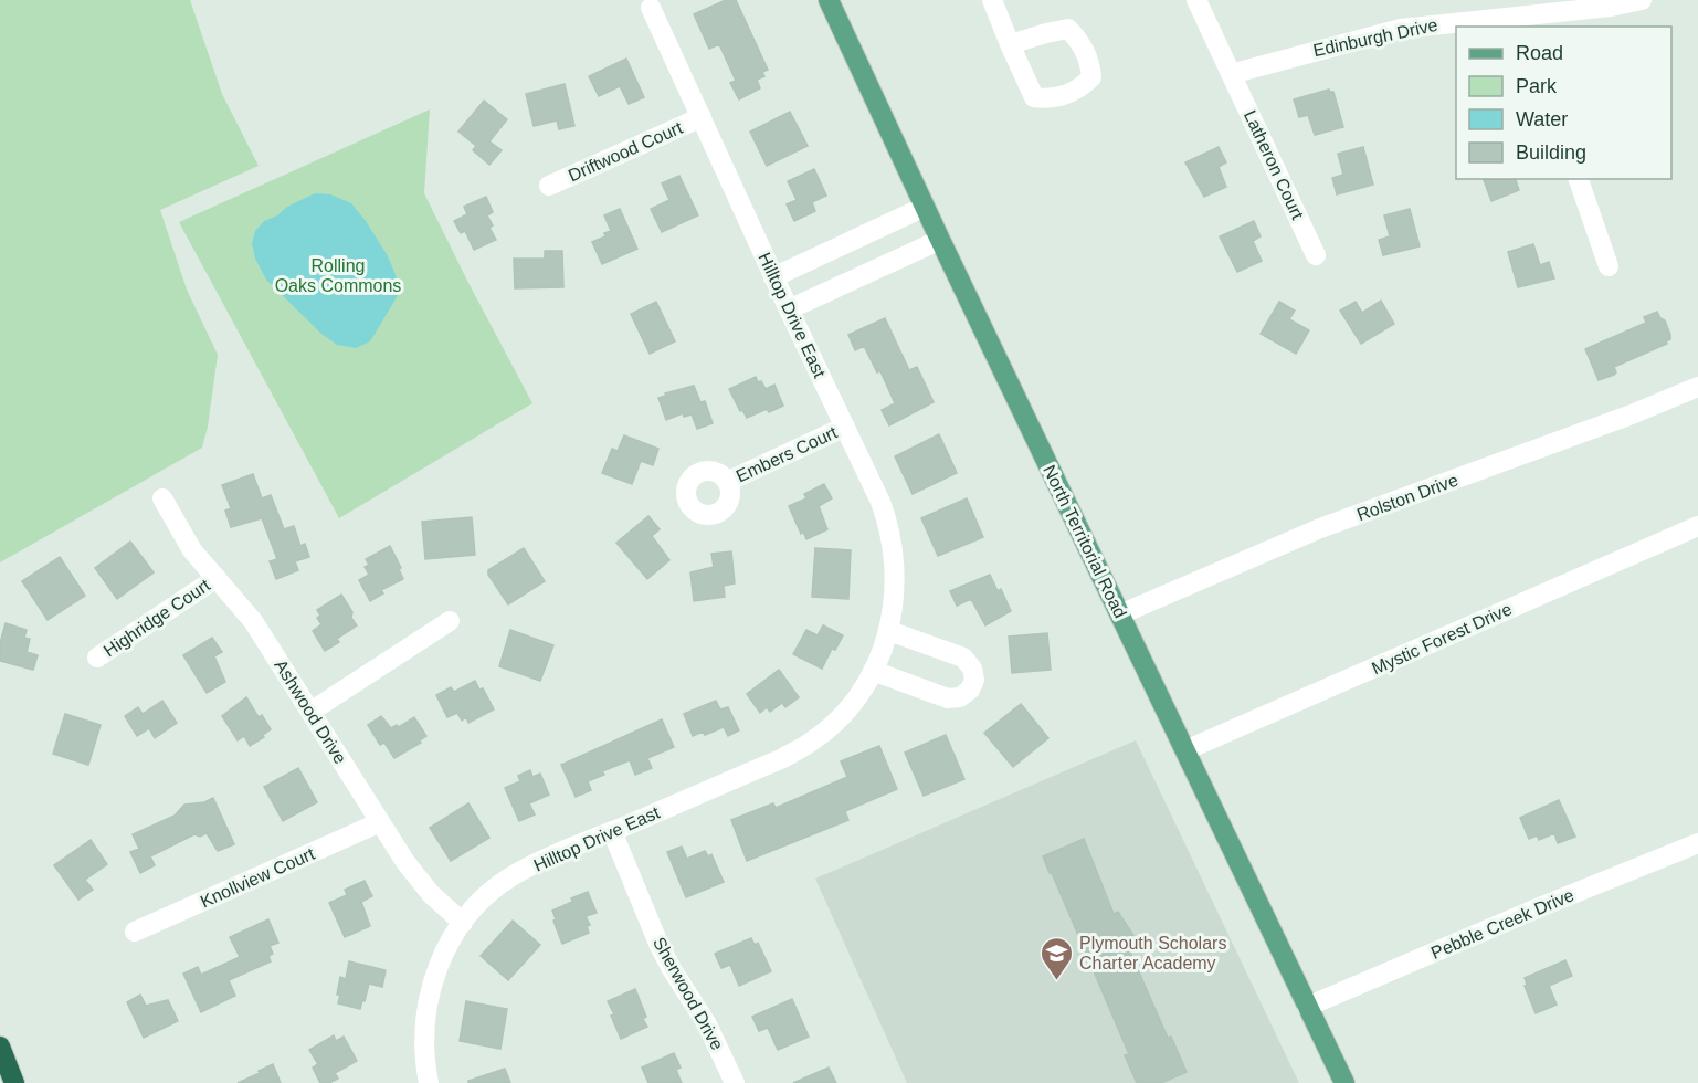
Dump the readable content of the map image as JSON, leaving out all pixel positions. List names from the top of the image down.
{
  "streets": {
    "main road": ["North Territorial Road"],
    "street": [
      "Edinburgh Drive",
      "Driftwood Court",
      "Latheron Court",
      "Hilltop Drive East",
      "Embers Court",
      "Rolston Drive",
      "Highridge Court",
      "Mystic Forest Drive",
      "Ashwood Drive",
      "Knollview Court",
      "Pebble Creek Drive",
      "Sherwood Drive"
    ]
  },
  "crossings": [
    ["Edinburgh Drive", "Latheron Court"],
    ["Driftwood Court", "Hilltop Drive East"],
    ["Hilltop Drive East", "Embers Court"],
    ["Hilltop Drive East", "Ashwood Drive"],
    ["Hilltop Drive East", "Sherwood Drive"],
    ["Rolston Drive", "North Territorial Road"],
    ["North Territorial Road", "Mystic Forest Drive"],
    ["North Territorial Road", "Pebble Creek Drive"],
    ["Highridge Court", "Ashwood Drive"],
    ["Ashwood Drive", "Knollview Court"]
  ],
  "parks": ["Rolling Oaks Commons"],
  "places": {
    "school or university": ["Plymouth Scholars Charter Academy"]
  },
  "legend": [
    "Road",
    "Park",
    "Water",
    "Building"
  ]
}
